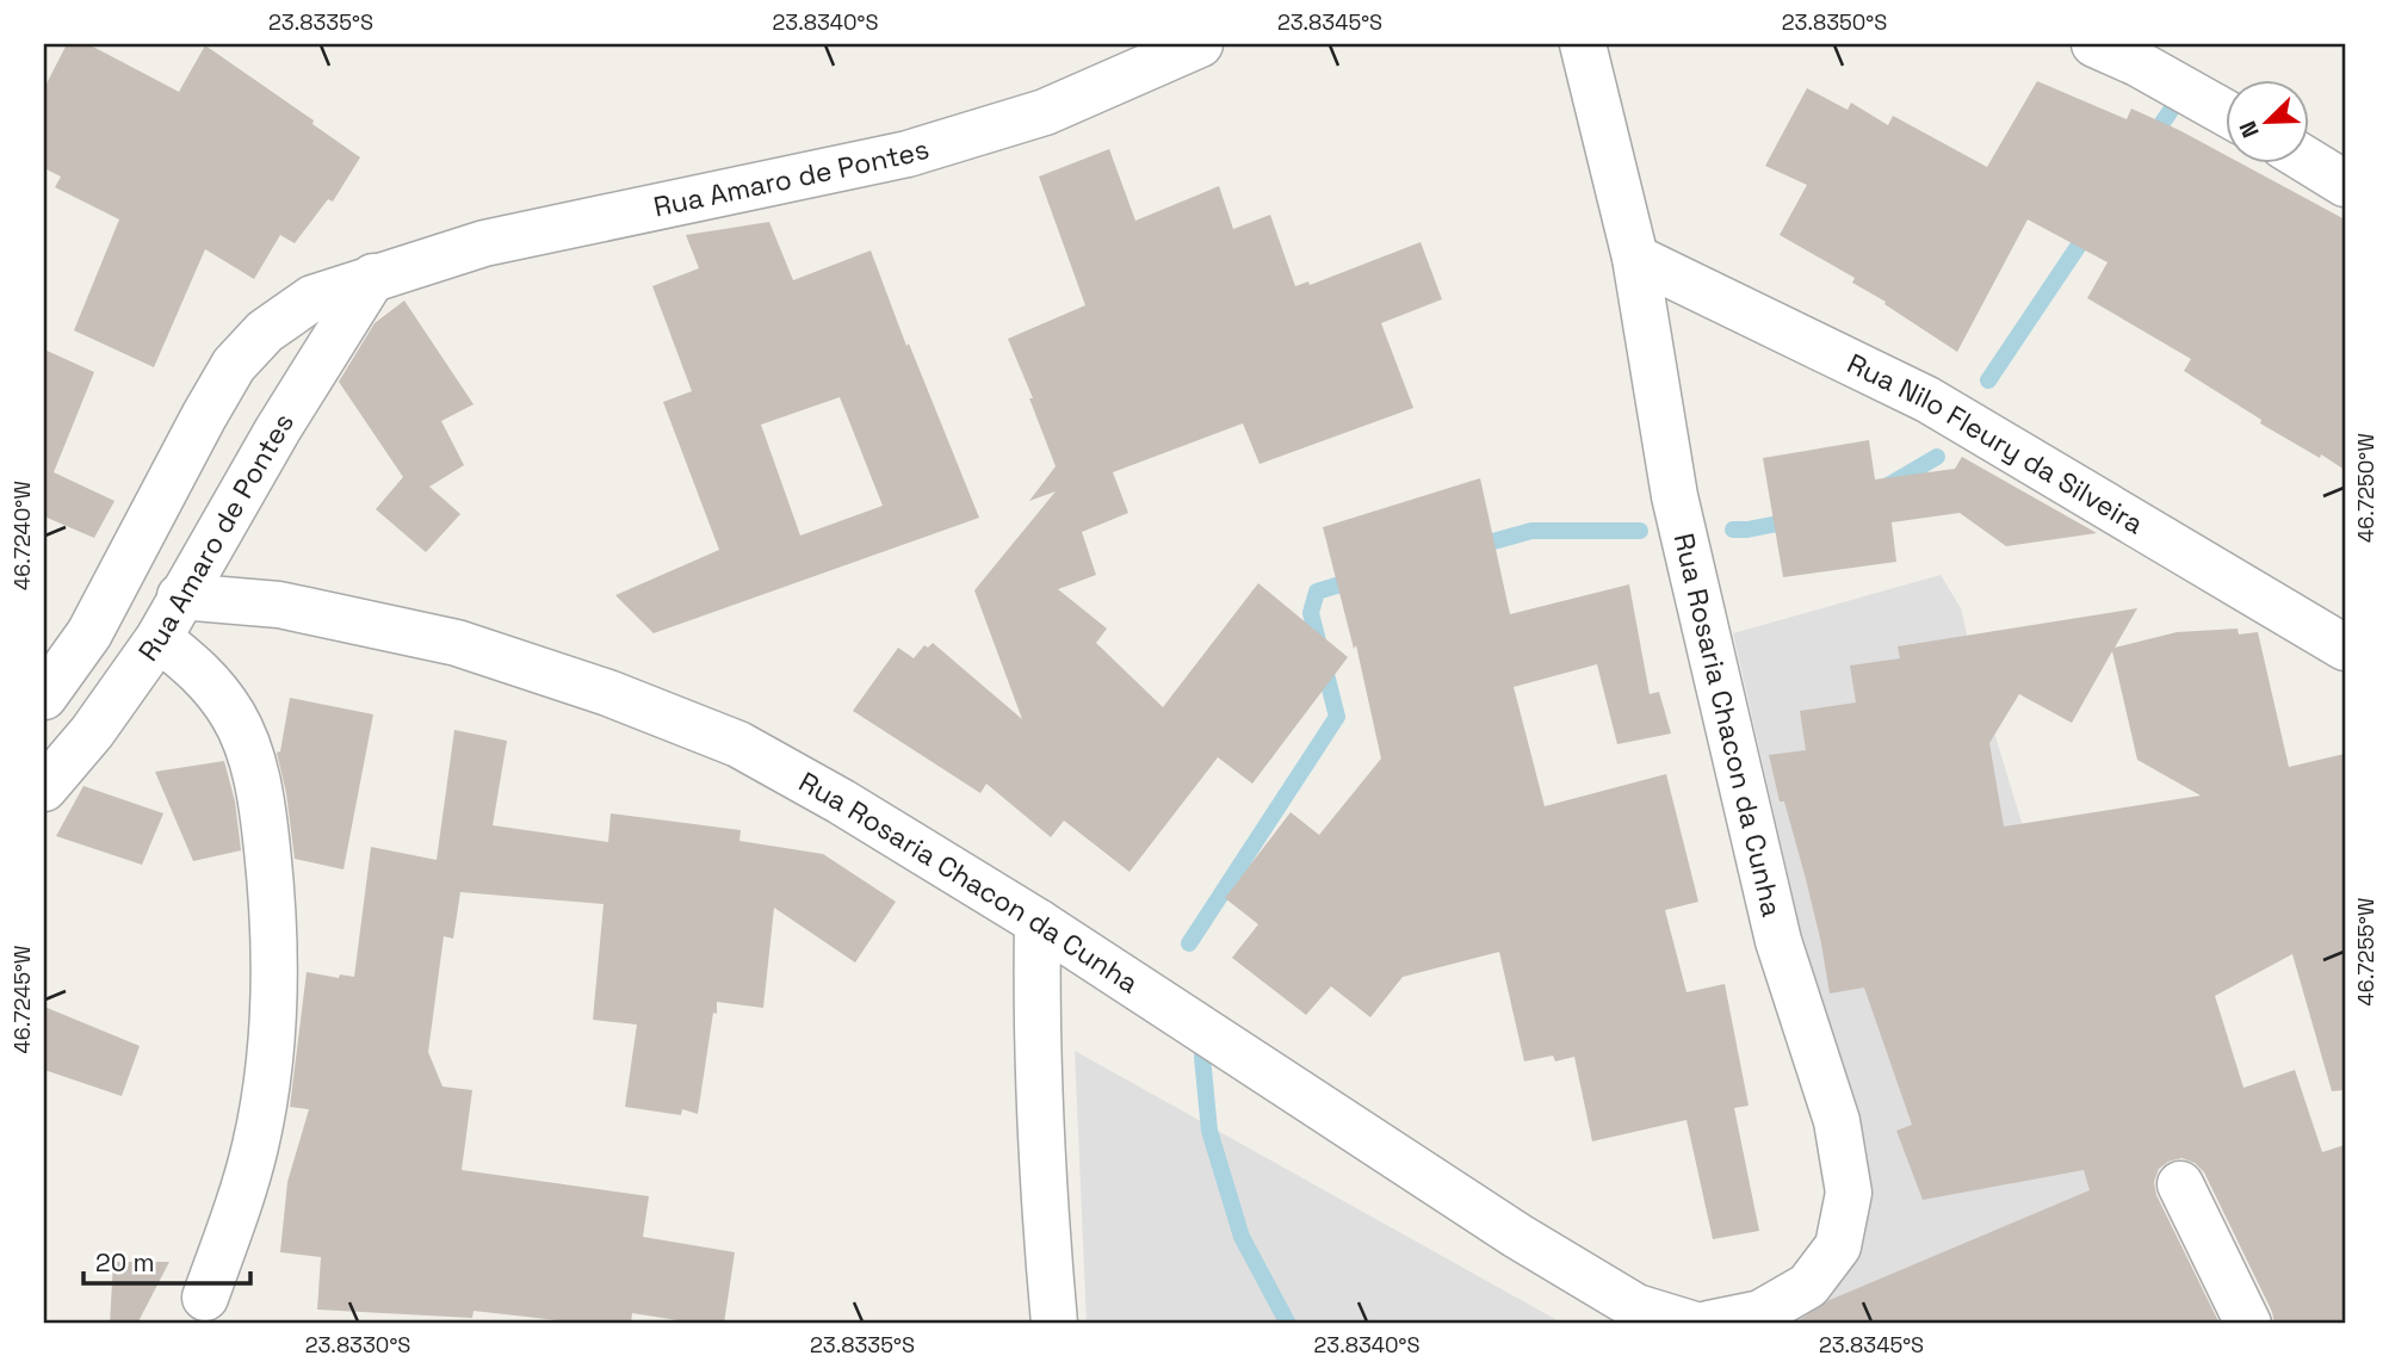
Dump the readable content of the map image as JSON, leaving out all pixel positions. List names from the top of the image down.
{
  "streets": {
    "street": ["Rua Amaro de Pontes", "Rua Nilo Fleury da Silveira", "Rua Rosaria Chacon da Cunha"]
  },
  "crossings": [
    ["Rua Amaro de Pontes", "Rua Rosaria Chacon da Cunha"],
    ["Rua Nilo Fleury da Silveira", "Rua Rosaria Chacon da Cunha"]
  ],
  "scale_bar": "20 m",
  "north": "bottom left",
  "coordinates": [
    "23.8335°S",
    "23.8340°S",
    "23.8345°S",
    "23.8350°S",
    "46.7250°W",
    "46.7240°W",
    "46.7255°W",
    "46.7245°W",
    "23.8330°S"
  ]
}
